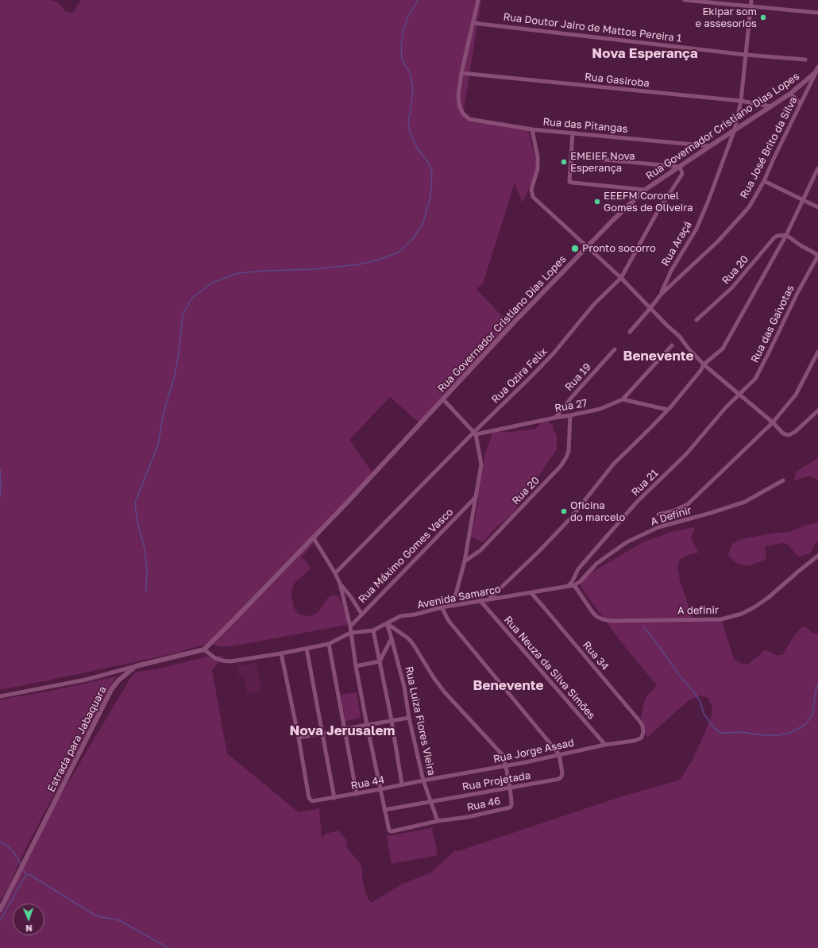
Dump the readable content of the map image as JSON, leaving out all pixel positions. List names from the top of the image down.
{
  "streets": {
    "street": [
      "Rua Doutor Jairo de Mattos Pereira 1",
      "Rua Gasiroba",
      "Rua das Pitangas",
      "Rua Governador Cristiano Dias Lopes",
      "Rua José Brito da Silva",
      "Rua Araçá",
      "Rua 20",
      "Rua das Gaivotas",
      "Rua Ozira Felix",
      "Rua 19",
      "Rua 27",
      "Rua 21",
      "A Definir",
      "Rua Máximo Gomes Vasco",
      "Avenida Samarco",
      "A definir",
      "Rua 34",
      "Rua Neuza da Silva Simões",
      "Rua Luiza Flores Vieira",
      "Estrada para Jabaquara",
      "Rua Jorge Assad",
      "Rua Projetada",
      "Rua 44",
      "Rua 46"
    ]
  },
  "crossings": [
    ["Rua Doutor Jairo de Mattos Pereira 1", "Rua Araçá"],
    ["Rua Gasiroba", "Rua das Pitangas"],
    ["Rua Gasiroba", "Rua Governador Cristiano Dias Lopes"],
    ["Rua Gasiroba", "Rua Araçá"],
    ["Rua das Pitangas", "Rua Governador Cristiano Dias Lopes"],
    ["Rua Governador Cristiano Dias Lopes", "Rua José Brito da Silva"],
    ["Rua Governador Cristiano Dias Lopes", "Rua Araçá"],
    ["Rua Governador Cristiano Dias Lopes", "Rua Ozira Felix"],
    ["Rua José Brito da Silva", "Rua Araçá"],
    ["Rua 20", "Rua 27"],
    ["Rua das Gaivotas", "Rua 21"],
    ["Rua Ozira Felix", "Rua 27"],
    ["Rua 19", "Rua 27"],
    ["Rua 21", "Avenida Samarco"],
    ["A Definir", "Avenida Samarco"],
    ["A Definir", "A definir"],
    ["Avenida Samarco", "A definir"],
    ["Avenida Samarco", "Rua 34"],
    ["Avenida Samarco", "Rua Neuza da Silva Simões"],
    ["Avenida Samarco", "Rua Luiza Flores Vieira"],
    ["Avenida Samarco", "Rua 46"],
    ["Rua 34", "Rua Jorge Assad"],
    ["Rua Neuza da Silva Simões", "Rua Jorge Assad"],
    ["Rua Luiza Flores Vieira", "Rua Jorge Assad"],
    ["Rua Luiza Flores Vieira", "Rua Projetada"],
    ["Rua Luiza Flores Vieira", "Rua 44"],
    ["Rua Luiza Flores Vieira", "Rua 46"],
    ["Rua Jorge Assad", "Rua Projetada"],
    ["Rua Jorge Assad", "Rua 44"],
    ["Rua Jorge Assad", "Rua 46"],
    ["Rua Projetada", "Rua 46"]
  ],
  "districts": [
    "Nova Esperança",
    "Benevente",
    "Benevente",
    "Nova Jerusalem"
  ],
  "places": [
    "Ekipar som e assesorios",
    "EMEIEF Nova Esperança",
    "EEEFM Coronel Gomes de Oliveira",
    "Pronto socorro",
    "Oficina do marcelo"
  ],
  "north": "bottom"
}
